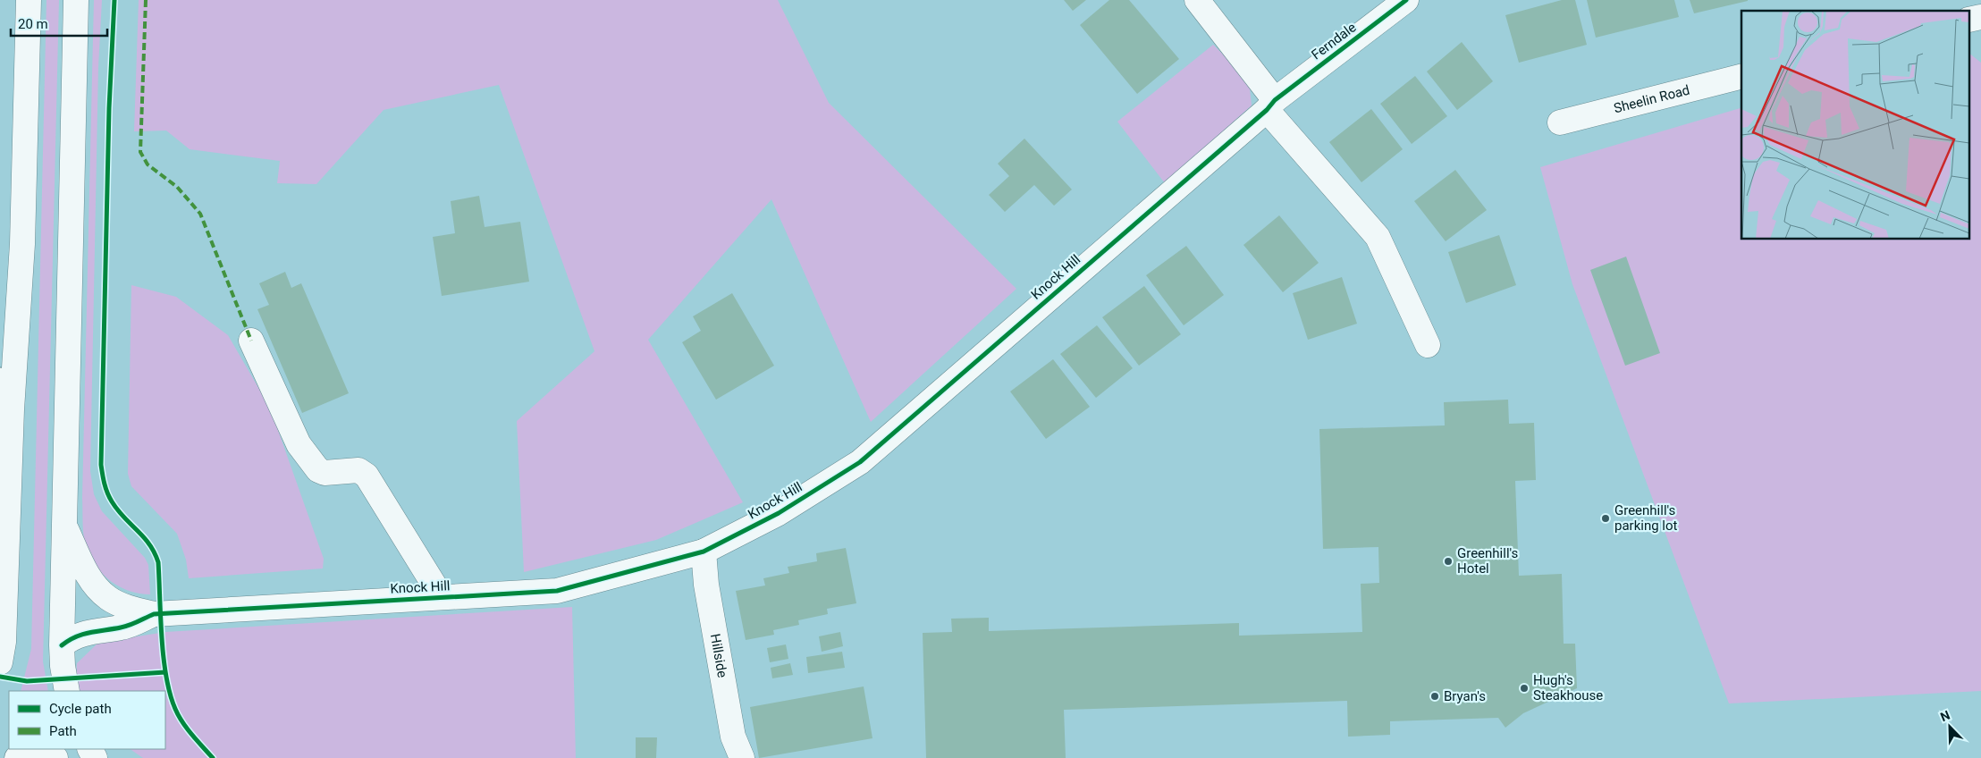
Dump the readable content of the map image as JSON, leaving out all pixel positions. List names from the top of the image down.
{
  "streets": {
    "street": [
      "Ferndale",
      "Sheelin Road",
      "Knock Hill",
      "Hillside"
    ]
  },
  "crossings": [
    ["Ferndale", "Knock Hill"],
    ["Knock Hill", "Hillside"]
  ],
  "places": [
    "Greenhill's parking lot",
    "Greenhill's Hotel",
    "Hugh's Steakhouse",
    "Bryan's"
  ],
  "legend": ["Cycle path", "Path"],
  "scale_bar": "20 m",
  "north": "top left"
}
